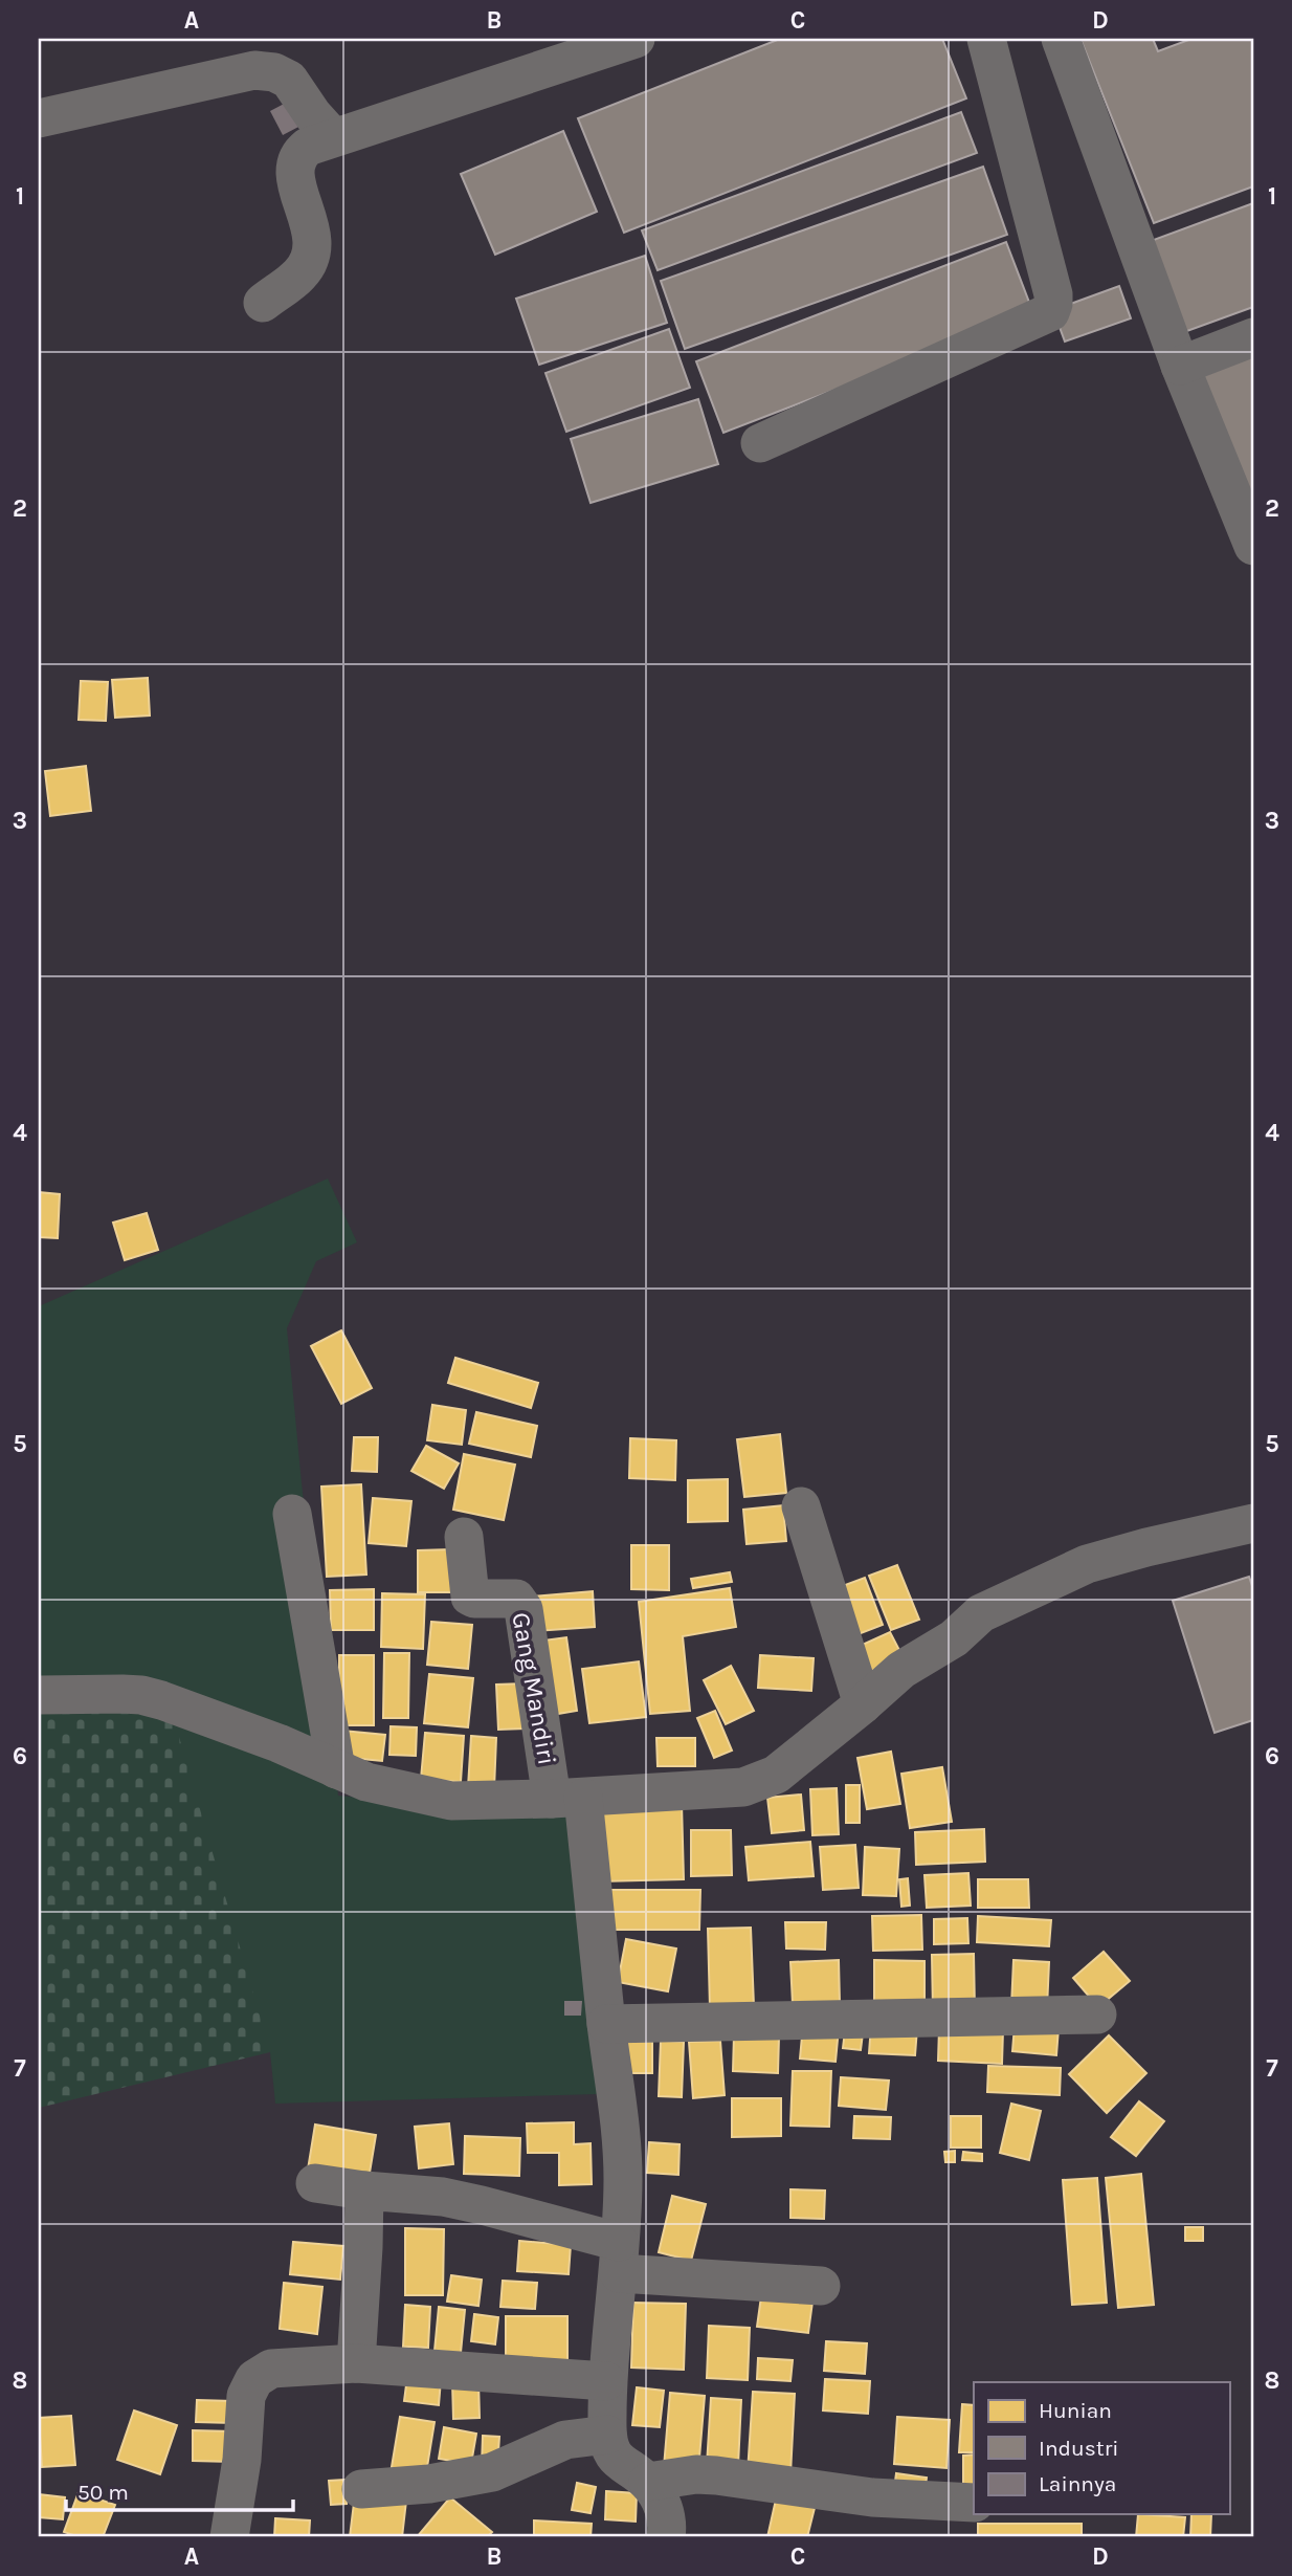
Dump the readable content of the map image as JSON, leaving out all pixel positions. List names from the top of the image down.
{
  "streets": {
    "street": ["Gang Mandiri"]
  },
  "legend": ["Hunian", "Industri", "Lainnya"],
  "scale_bar": "50 m",
  "grid": {
    "columns": [
      "A",
      "B",
      "C",
      "D"
    ],
    "rows": [
      "1",
      "2",
      "3",
      "4",
      "5",
      "6",
      "7",
      "8"
    ]
  }
}
